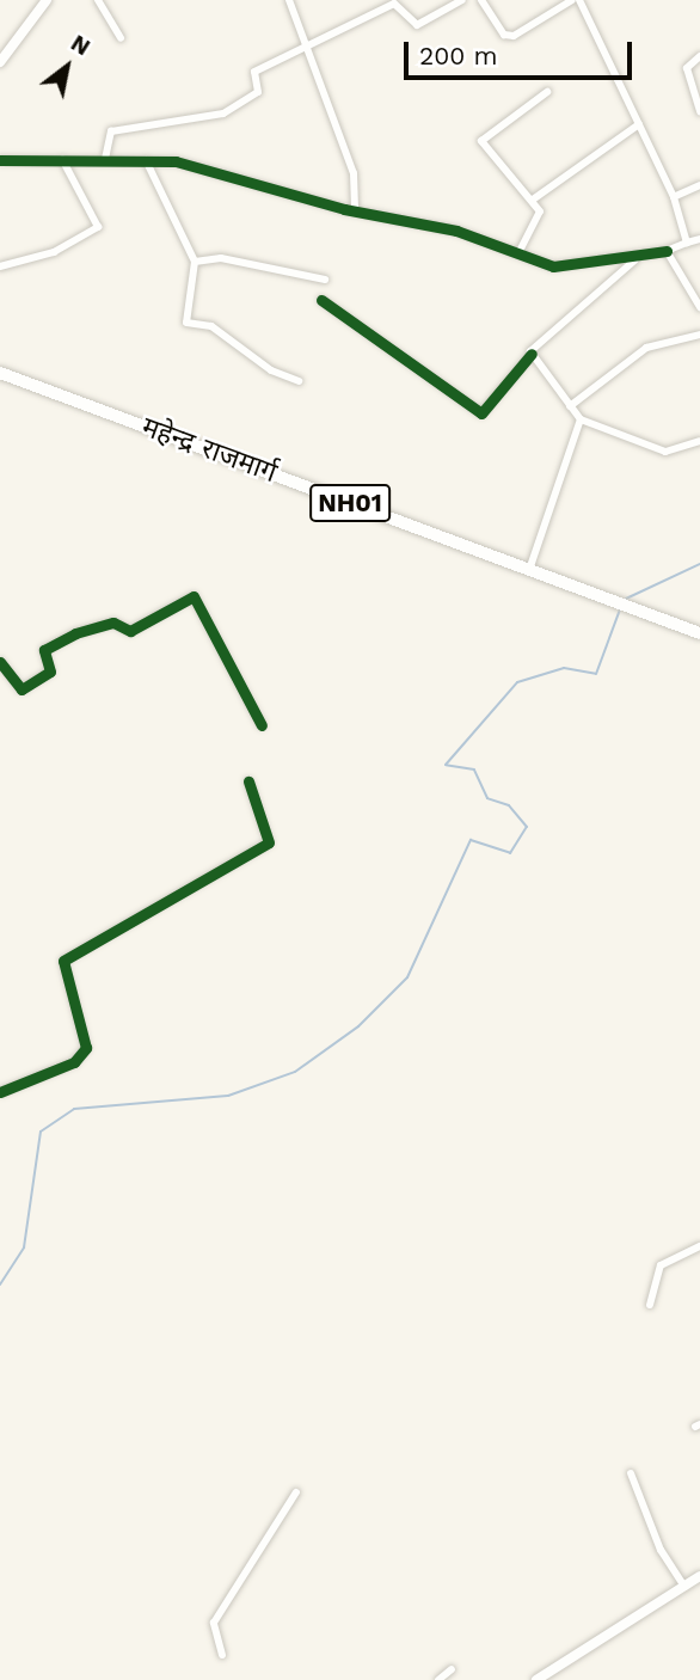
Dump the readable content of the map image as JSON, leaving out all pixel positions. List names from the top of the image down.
{
  "streets": {
    "highway": ["महेन्द्र राजमार्ग", "NH01"]
  },
  "scale_bar": "200 m",
  "north": "top right"
}
